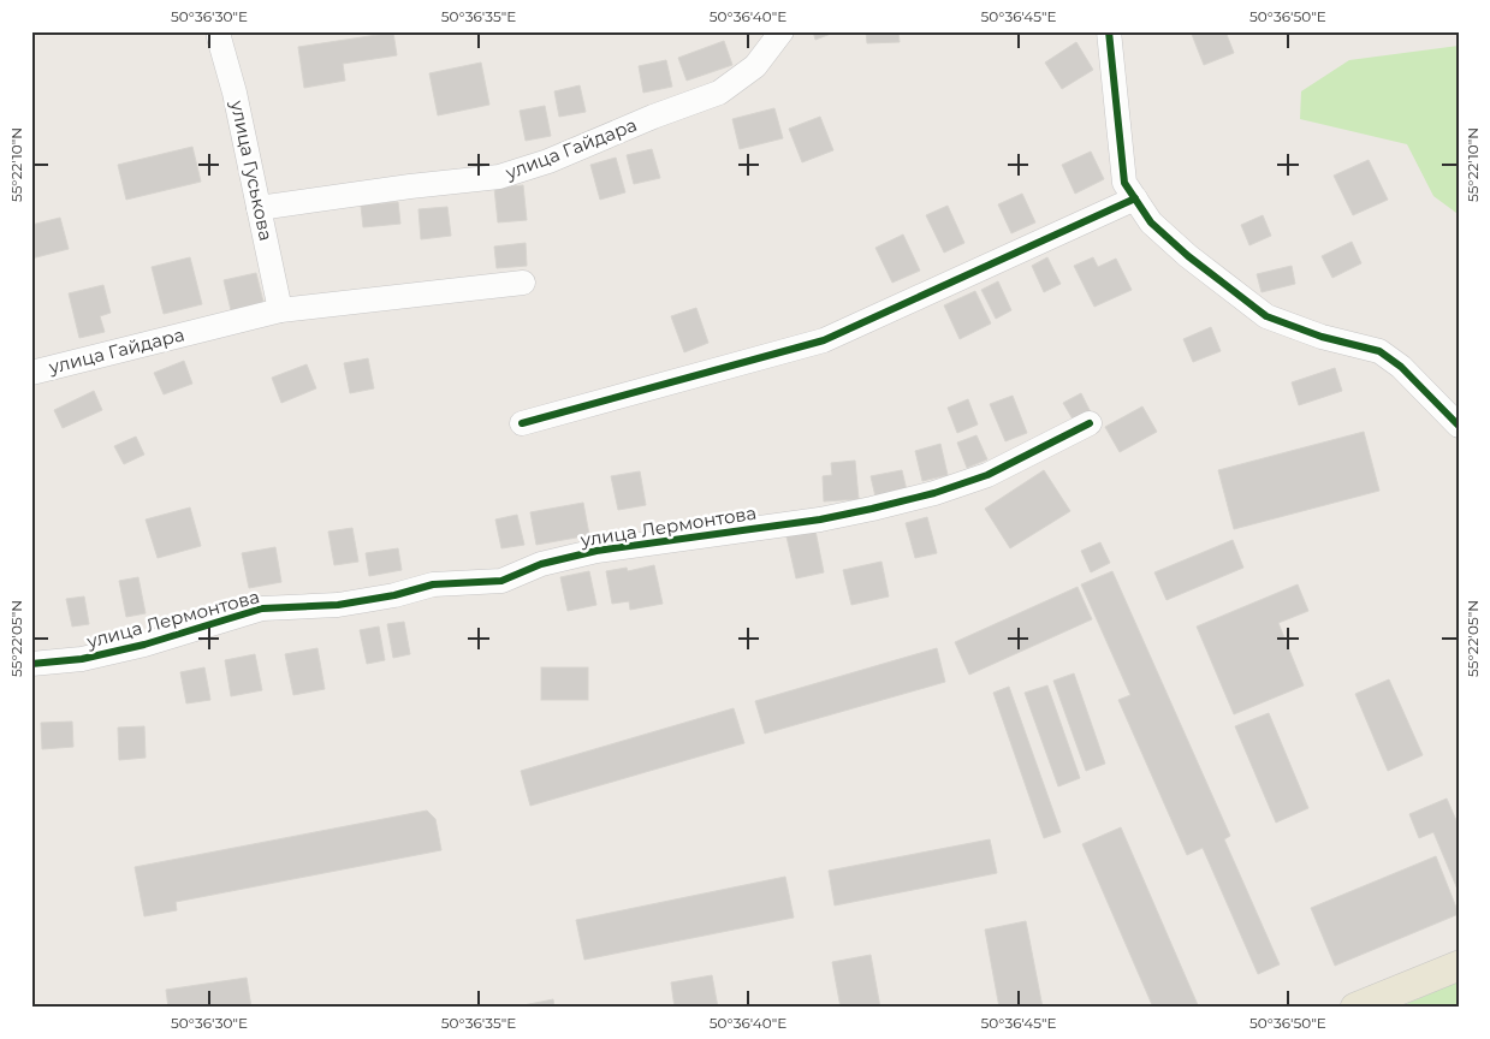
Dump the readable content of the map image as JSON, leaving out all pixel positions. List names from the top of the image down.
{
  "streets": {
    "street": ["улица Гайдара", "улица Гуськова", "улица Лермонтова"]
  },
  "crossings": [
    ["улица Гайдара", "улица Гуськова"]
  ],
  "coordinates": [
    "50°36'30\"E",
    "50°36'35\"E",
    "50°36'40\"E",
    "50°36'45\"E",
    "50°36'50\"E",
    "55°22'10\"N",
    "55°22'05\"N"
  ]
}
